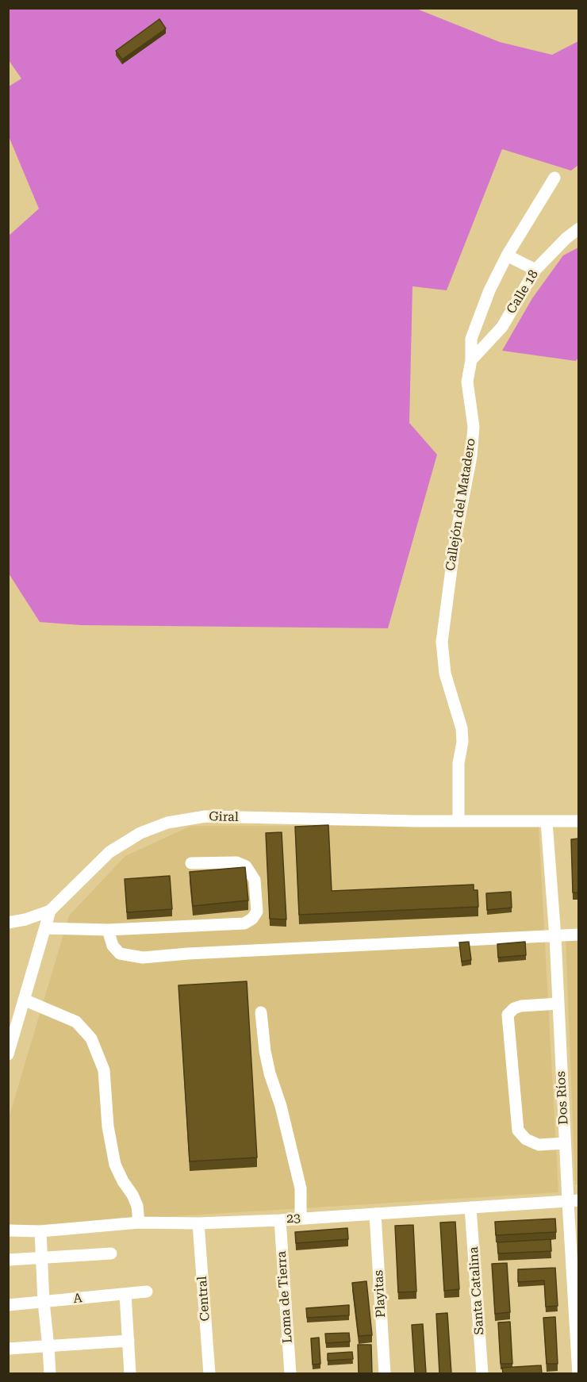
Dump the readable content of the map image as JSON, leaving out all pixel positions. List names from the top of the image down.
{
  "streets": {
    "street": [
      "Calle 18",
      "Callejón del Matadero",
      "Giral",
      "Dos Ríos",
      "23",
      "Santa Catalina",
      "Playitas",
      "Loma de Tierra",
      "A",
      "Central"
    ]
  },
  "crossings": [
    ["Calle 18", "Callejón del Matadero"],
    ["Callejón del Matadero", "Giral"],
    ["Giral", "Dos Ríos"],
    ["Dos Ríos", "23"],
    ["23", "Santa Catalina"],
    ["23", "Playitas"],
    ["23", "Loma de Tierra"],
    ["23", "Central"]
  ]
}
